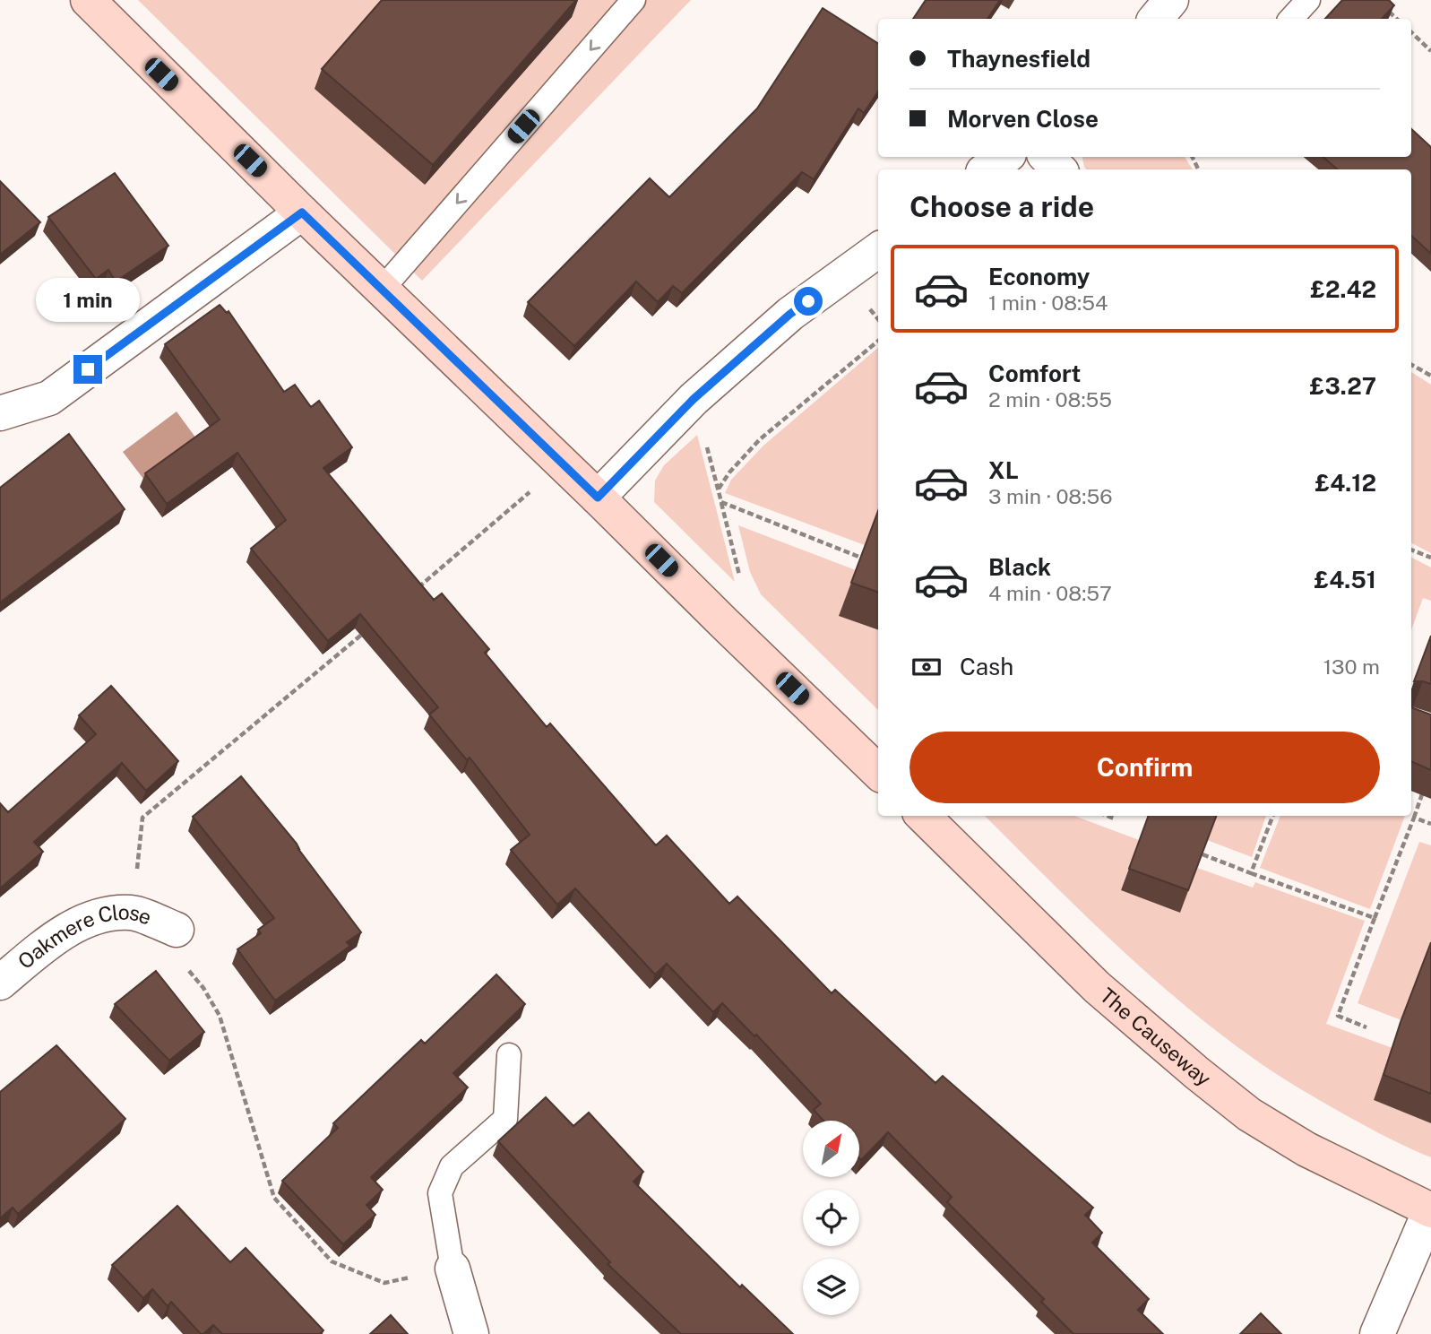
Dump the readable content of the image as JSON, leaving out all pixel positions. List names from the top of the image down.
{
  "streets": {
    "main road": ["The Causeway"],
    "street": ["Oakmere Close"]
  },
  "north": "top right",
  "page": {
    "banner": ["Thaynesfield", "Morven Close"],
    "heading": "Choose a ride",
    "list": [
      {
        "name": "Economy",
        "note": "1 min · 08:54",
        "value": "£2.42"
      },
      {
        "name": "Comfort",
        "note": "2 min · 08:55",
        "value": "£3.27"
      },
      {
        "name": "XL",
        "note": "3 min · 08:56",
        "value": "£4.12"
      },
      {
        "name": "Black",
        "note": "4 min · 08:57",
        "value": "£4.51"
      }
    ],
    "bubble": "1 min",
    "pay": ["Cash", "130 m"],
    "buttons": "Confirm"
  }
}
